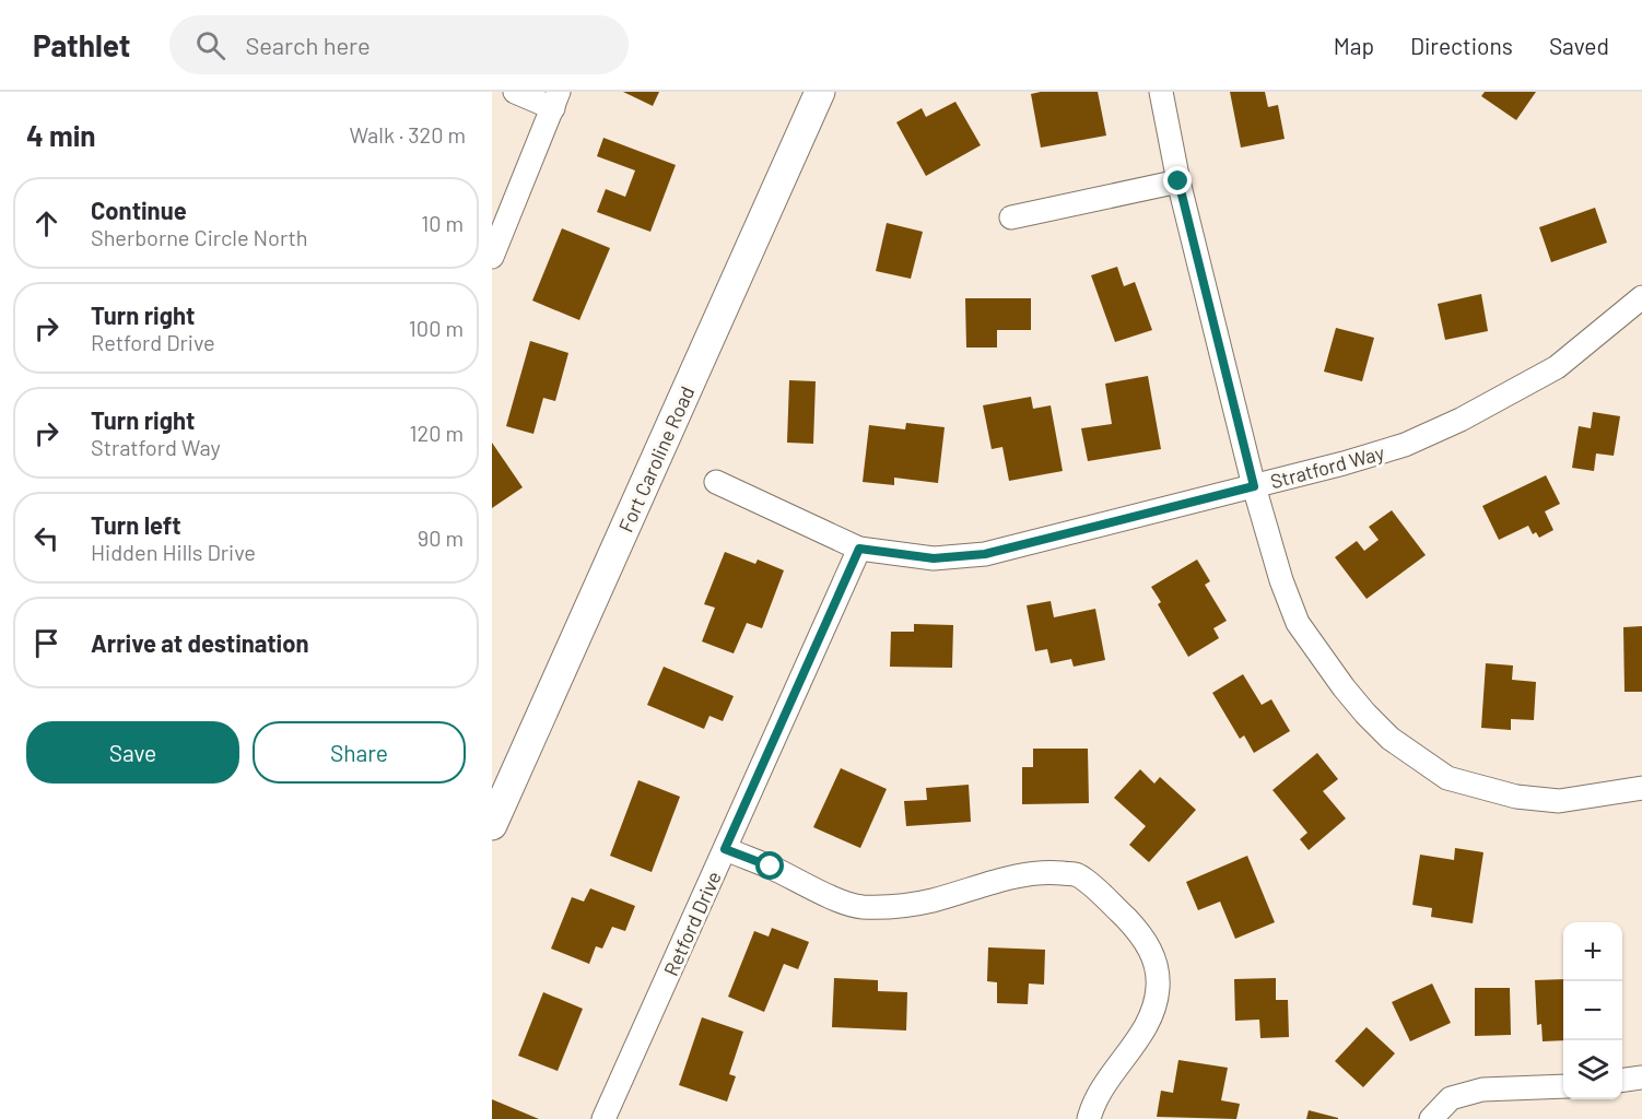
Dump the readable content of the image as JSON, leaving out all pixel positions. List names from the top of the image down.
{
  "streets": {
    "street": ["Fort Caroline Road", "Stratford Way", "Retford Drive"]
  },
  "crossings": [
    ["Stratford Way", "Retford Drive"]
  ],
  "page": {
    "header": "Pathlet",
    "search": "Search here",
    "nav": ["Map", "Directions", "Saved"],
    "heading": ["4 min", "Walk · 320 m"],
    "list": [
      ["Continue", "Sherborne Circle North", "10 m"],
      ["Turn right", "Retford Drive", "100 m"],
      ["Turn right", "Stratford Way", "120 m"],
      ["Turn left", "Hidden Hills Drive", "90 m"],
      "Arrive at destination"
    ],
    "buttons": ["Save", "Share"],
    "map_buttons": ["+", "−"]
  }
}
